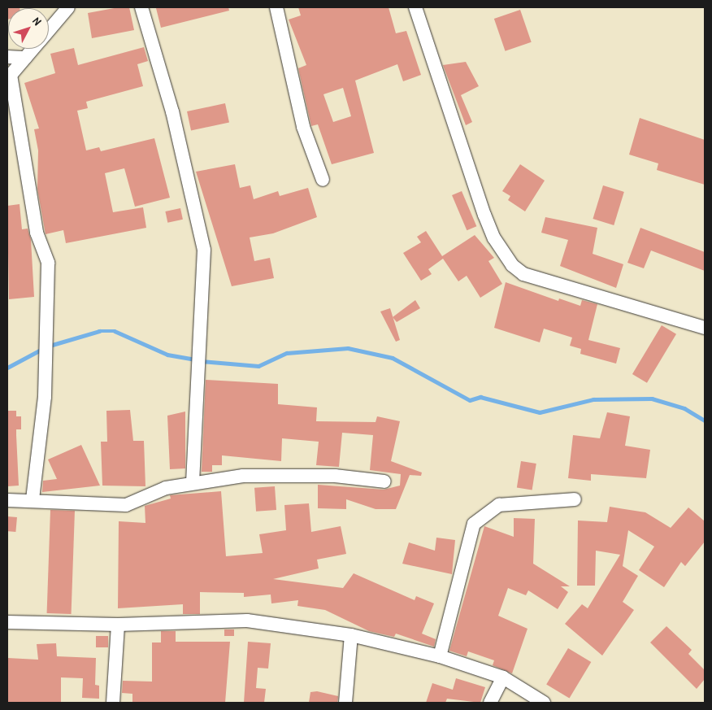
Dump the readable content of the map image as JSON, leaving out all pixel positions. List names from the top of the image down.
{
  "north": "top right"
}
